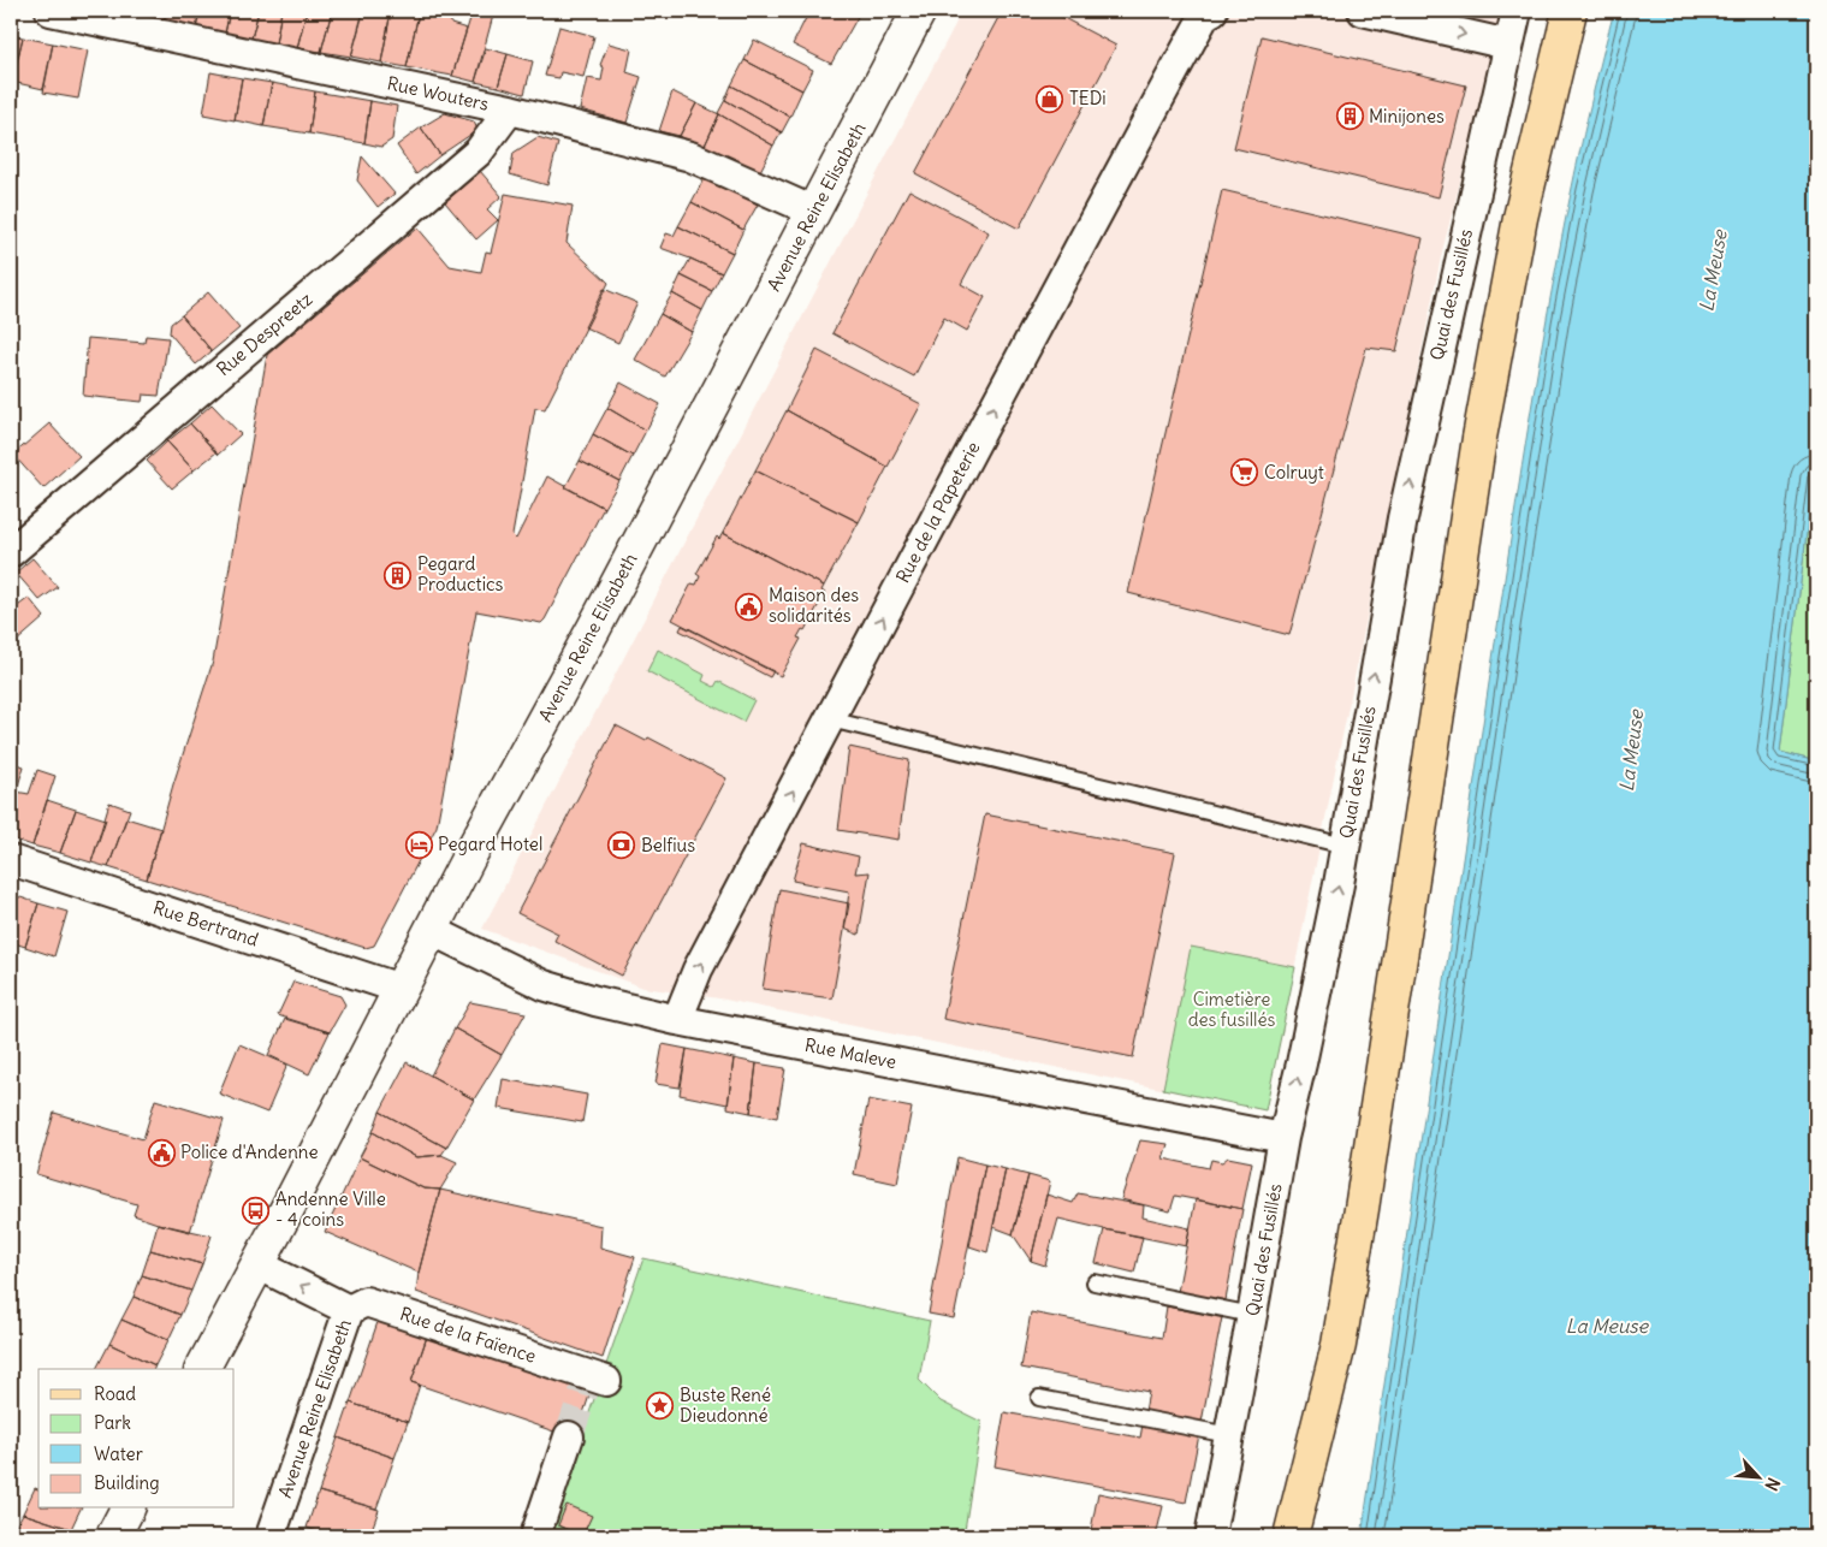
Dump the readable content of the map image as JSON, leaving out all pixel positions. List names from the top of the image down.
{
  "streets": {
    "main road": ["Avenue Reine Elisabeth"],
    "street": [
      "Rue Wouters",
      "Quai des Fusillés",
      "Rue Despreetz",
      "Rue de la Papeterie",
      "Rue Bertrand",
      "Rue Maleve",
      "Rue de la Faïence"
    ]
  },
  "crossings": [
    ["Rue Wouters", "Avenue Reine Elisabeth"],
    ["Rue Wouters", "Rue Despreetz"],
    ["Avenue Reine Elisabeth", "Rue Bertrand"],
    ["Avenue Reine Elisabeth", "Rue Maleve"],
    ["Avenue Reine Elisabeth", "Rue de la Faïence"],
    ["Quai des Fusillés", "Rue Maleve"],
    ["Rue de la Papeterie", "Rue Maleve"]
  ],
  "one_way": ["Quai des Fusillés", "Rue de la Papeterie"],
  "water": ["La Meuse"],
  "parks": ["Cimetière des fusillés"],
  "places": {
    "shop": ["TEDi"],
    "building": ["Minijones", "Pegard Productics"],
    "supermarket": ["Colruyt"],
    "public building": ["Maison des solidarités", "Police d'Andenne"],
    "hotel": ["Pegard Hotel"],
    "bank": ["Belfius"],
    "bus stop": ["Andenne Ville - 4 coins"],
    "place": ["Buste René Dieudonné"]
  },
  "legend": [
    "Road",
    "Park",
    "Water",
    "Building"
  ],
  "north": "bottom right"
}
